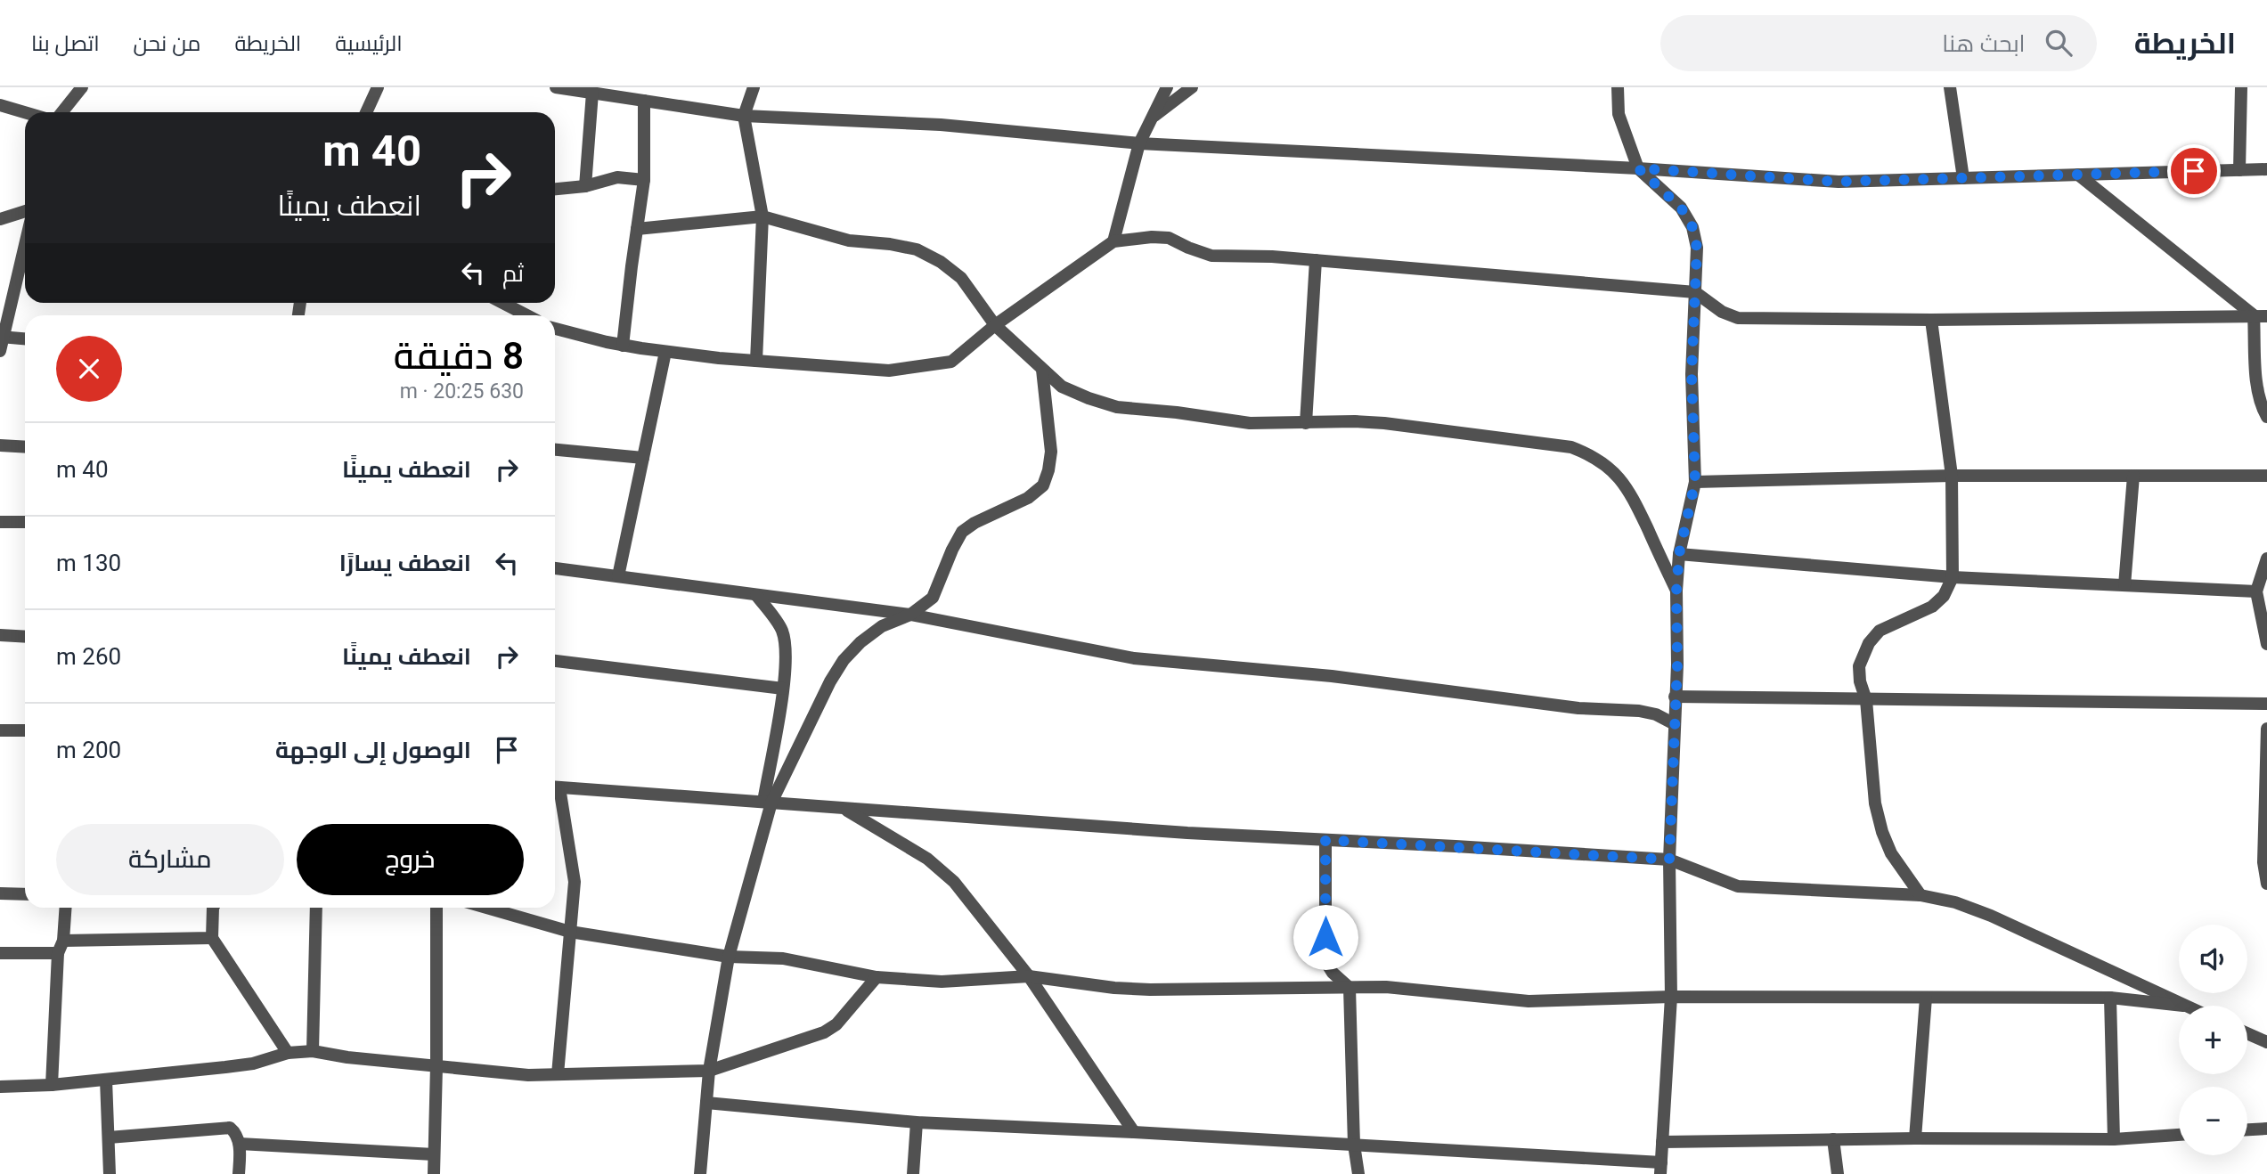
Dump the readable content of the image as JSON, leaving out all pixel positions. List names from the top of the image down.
{
  "page": {
    "header": "الخريطة",
    "search": "ابحث هنا",
    "nav": [
      "الرئيسية",
      "الخريطة",
      "من نحن",
      "اتصل بنا"
    ],
    "turn": ["40 m", "انعطف يمينًا"],
    "then": "ثم",
    "heading": ["8 دقيقة", "630 m · 20:25"],
    "list": [
      {
        "name": "انعطف يمينًا",
        "value": "40 m"
      },
      {
        "name": "انعطف يسارًا",
        "value": "130 m"
      },
      {
        "name": "انعطف يمينًا",
        "value": "260 m"
      },
      {
        "name": "الوصول إلى الوجهة",
        "value": "200 m"
      }
    ],
    "buttons": ["خروج", "مشاركة"],
    "map_buttons": ["+", "−"]
  }
}
